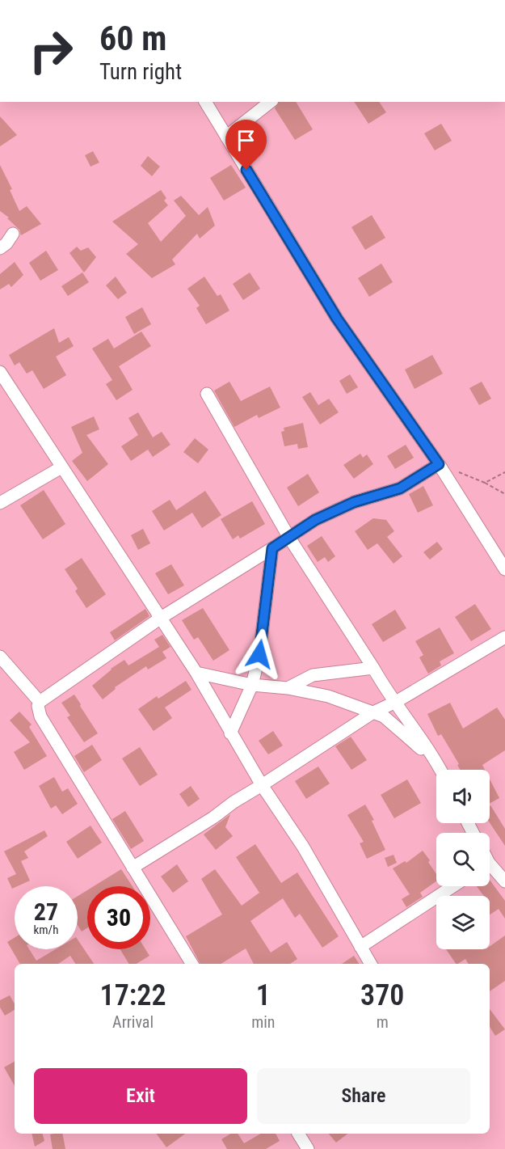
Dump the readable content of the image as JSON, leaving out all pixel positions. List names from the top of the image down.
{
  "page": {
    "turn": ["60 m", "Turn right"],
    "speed": "27 km/h",
    "limit": "30",
    "eta": [
      "17:22",
      "Arrival",
      "1",
      "min",
      "370",
      "m"
    ],
    "buttons": ["Exit", "Share"]
  }
}
